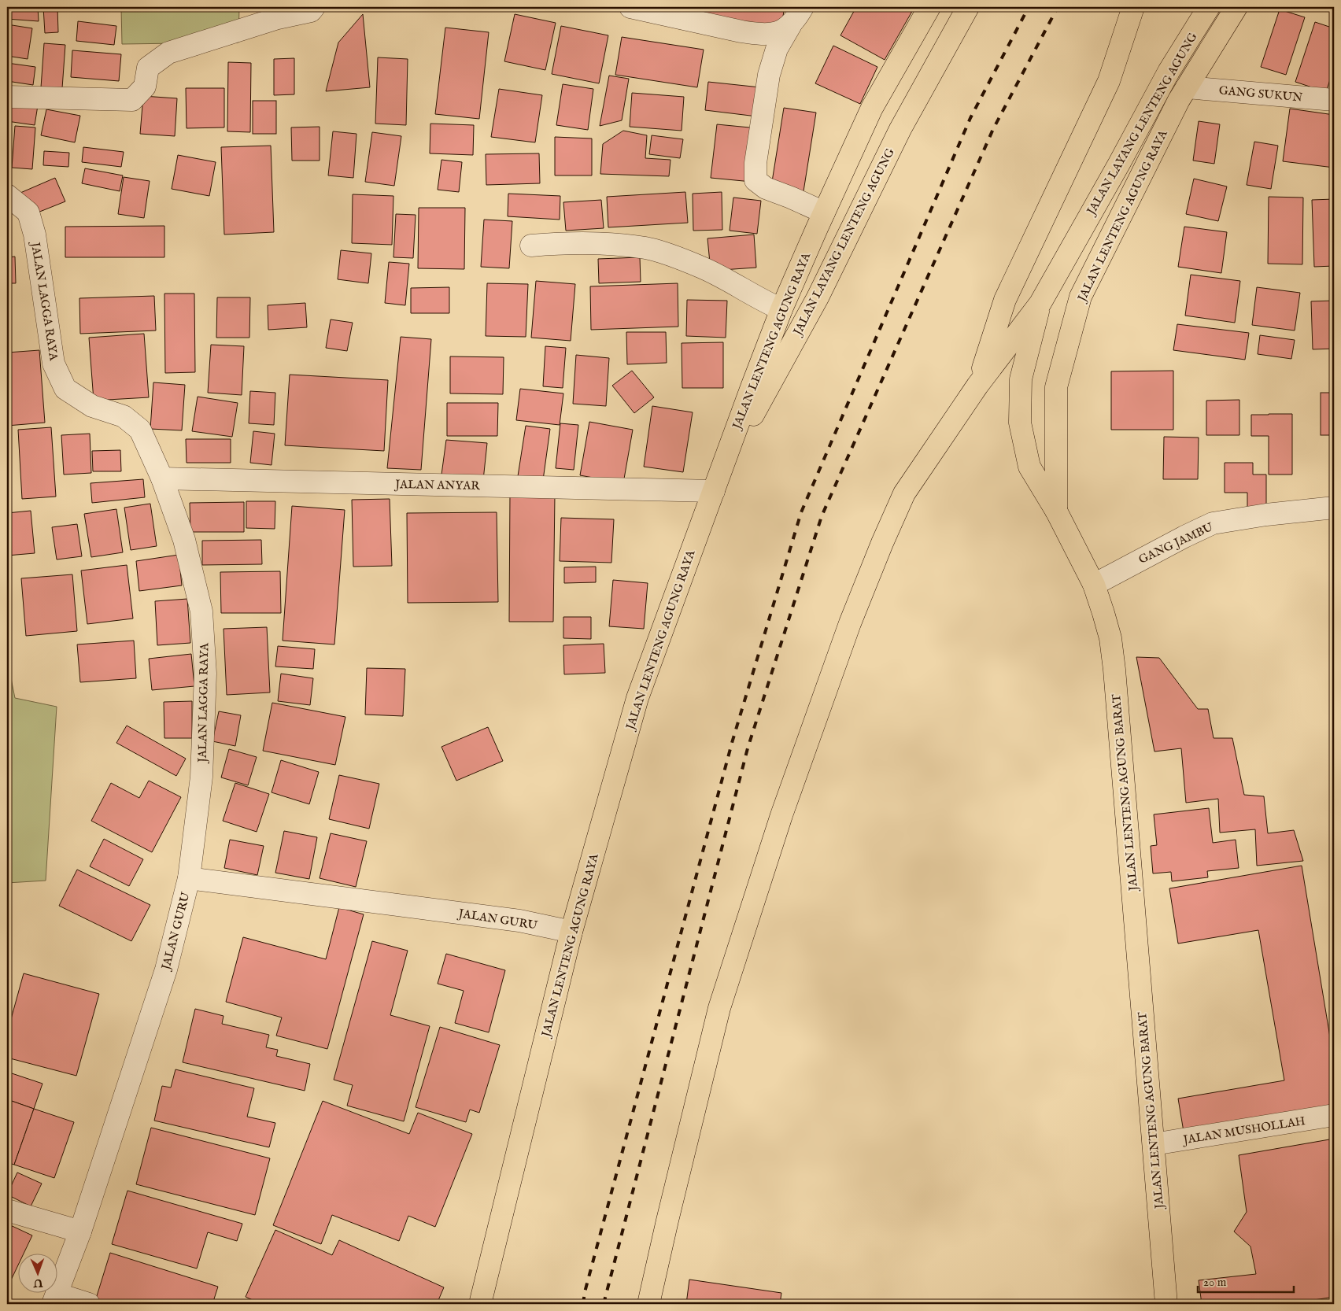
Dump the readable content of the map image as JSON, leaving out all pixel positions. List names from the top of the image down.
{
  "streets": {
    "main road": ["JALAN LAYANG LENTENG AGUNG", "JALAN LENTENG AGUNG RAYA", "JALAN LENTENG AGUNG BARAT"],
    "street": [
      "GANG SUKUN",
      "JALAN LAGGA RAYA",
      "JALAN ANYAR",
      "GANG JAMBU",
      "JALAN GURU",
      "JALAN MUSHOLLAH"
    ]
  },
  "crossings": [
    ["GANG SUKUN", "JALAN LENTENG AGUNG RAYA"],
    ["JALAN LAYANG LENTENG AGUNG", "JALAN LENTENG AGUNG RAYA"],
    ["JALAN LAYANG LENTENG AGUNG", "JALAN ANYAR"],
    ["JALAN LAYANG LENTENG AGUNG", "JALAN LENTENG AGUNG BARAT"],
    ["JALAN LENTENG AGUNG RAYA", "JALAN ANYAR"],
    ["JALAN LENTENG AGUNG RAYA", "JALAN LENTENG AGUNG BARAT"],
    ["JALAN LENTENG AGUNG RAYA", "JALAN GURU"],
    ["JALAN LAGGA RAYA", "JALAN ANYAR"],
    ["JALAN LAGGA RAYA", "JALAN GURU"],
    ["GANG JAMBU", "JALAN LENTENG AGUNG BARAT"],
    ["JALAN LENTENG AGUNG BARAT", "JALAN MUSHOLLAH"]
  ],
  "scale_bar": "20 m",
  "north": "bottom"
}
